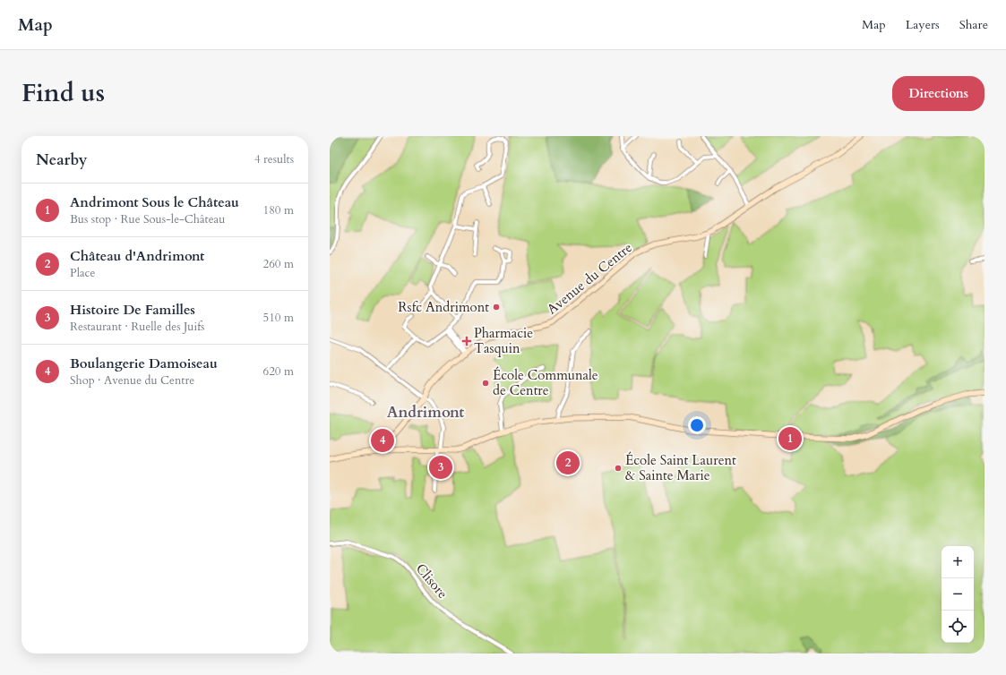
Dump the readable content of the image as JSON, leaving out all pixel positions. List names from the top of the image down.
{
  "streets": {
    "street": ["Avenue du Centre", "Clisore"]
  },
  "districts": ["Andrimont"],
  "places": {
    "other": ["Rsfc Andrimont", "École Communale de Centre", "École Saint Laurent & Sainte Marie"],
    "health": ["Pharmacie Tasquin"]
  },
  "page": {
    "header": "Map",
    "nav": ["Map", "Layers", "Share"],
    "title": "Find us",
    "buttons": "Directions",
    "heading": ["Nearby", "4 results"],
    "list": [
      {
        "mark": "1",
        "name": "Andrimont Sous le Château",
        "note": "Bus stop · Rue Sous-le-Château",
        "value": "180 m"
      },
      {
        "mark": "2",
        "name": "Château d'Andrimont",
        "note": "Place",
        "value": "260 m"
      },
      {
        "mark": "3",
        "name": "Histoire De Familles",
        "note": "Restaurant · Ruelle des Juifs",
        "value": "510 m"
      },
      {
        "mark": "4",
        "name": "Boulangerie Damoiseau",
        "note": "Shop · Avenue du Centre",
        "value": "620 m"
      }
    ],
    "pins": [
      "1",
      "4",
      "2",
      "3"
    ],
    "map_buttons": ["+", "−"]
  }
}
